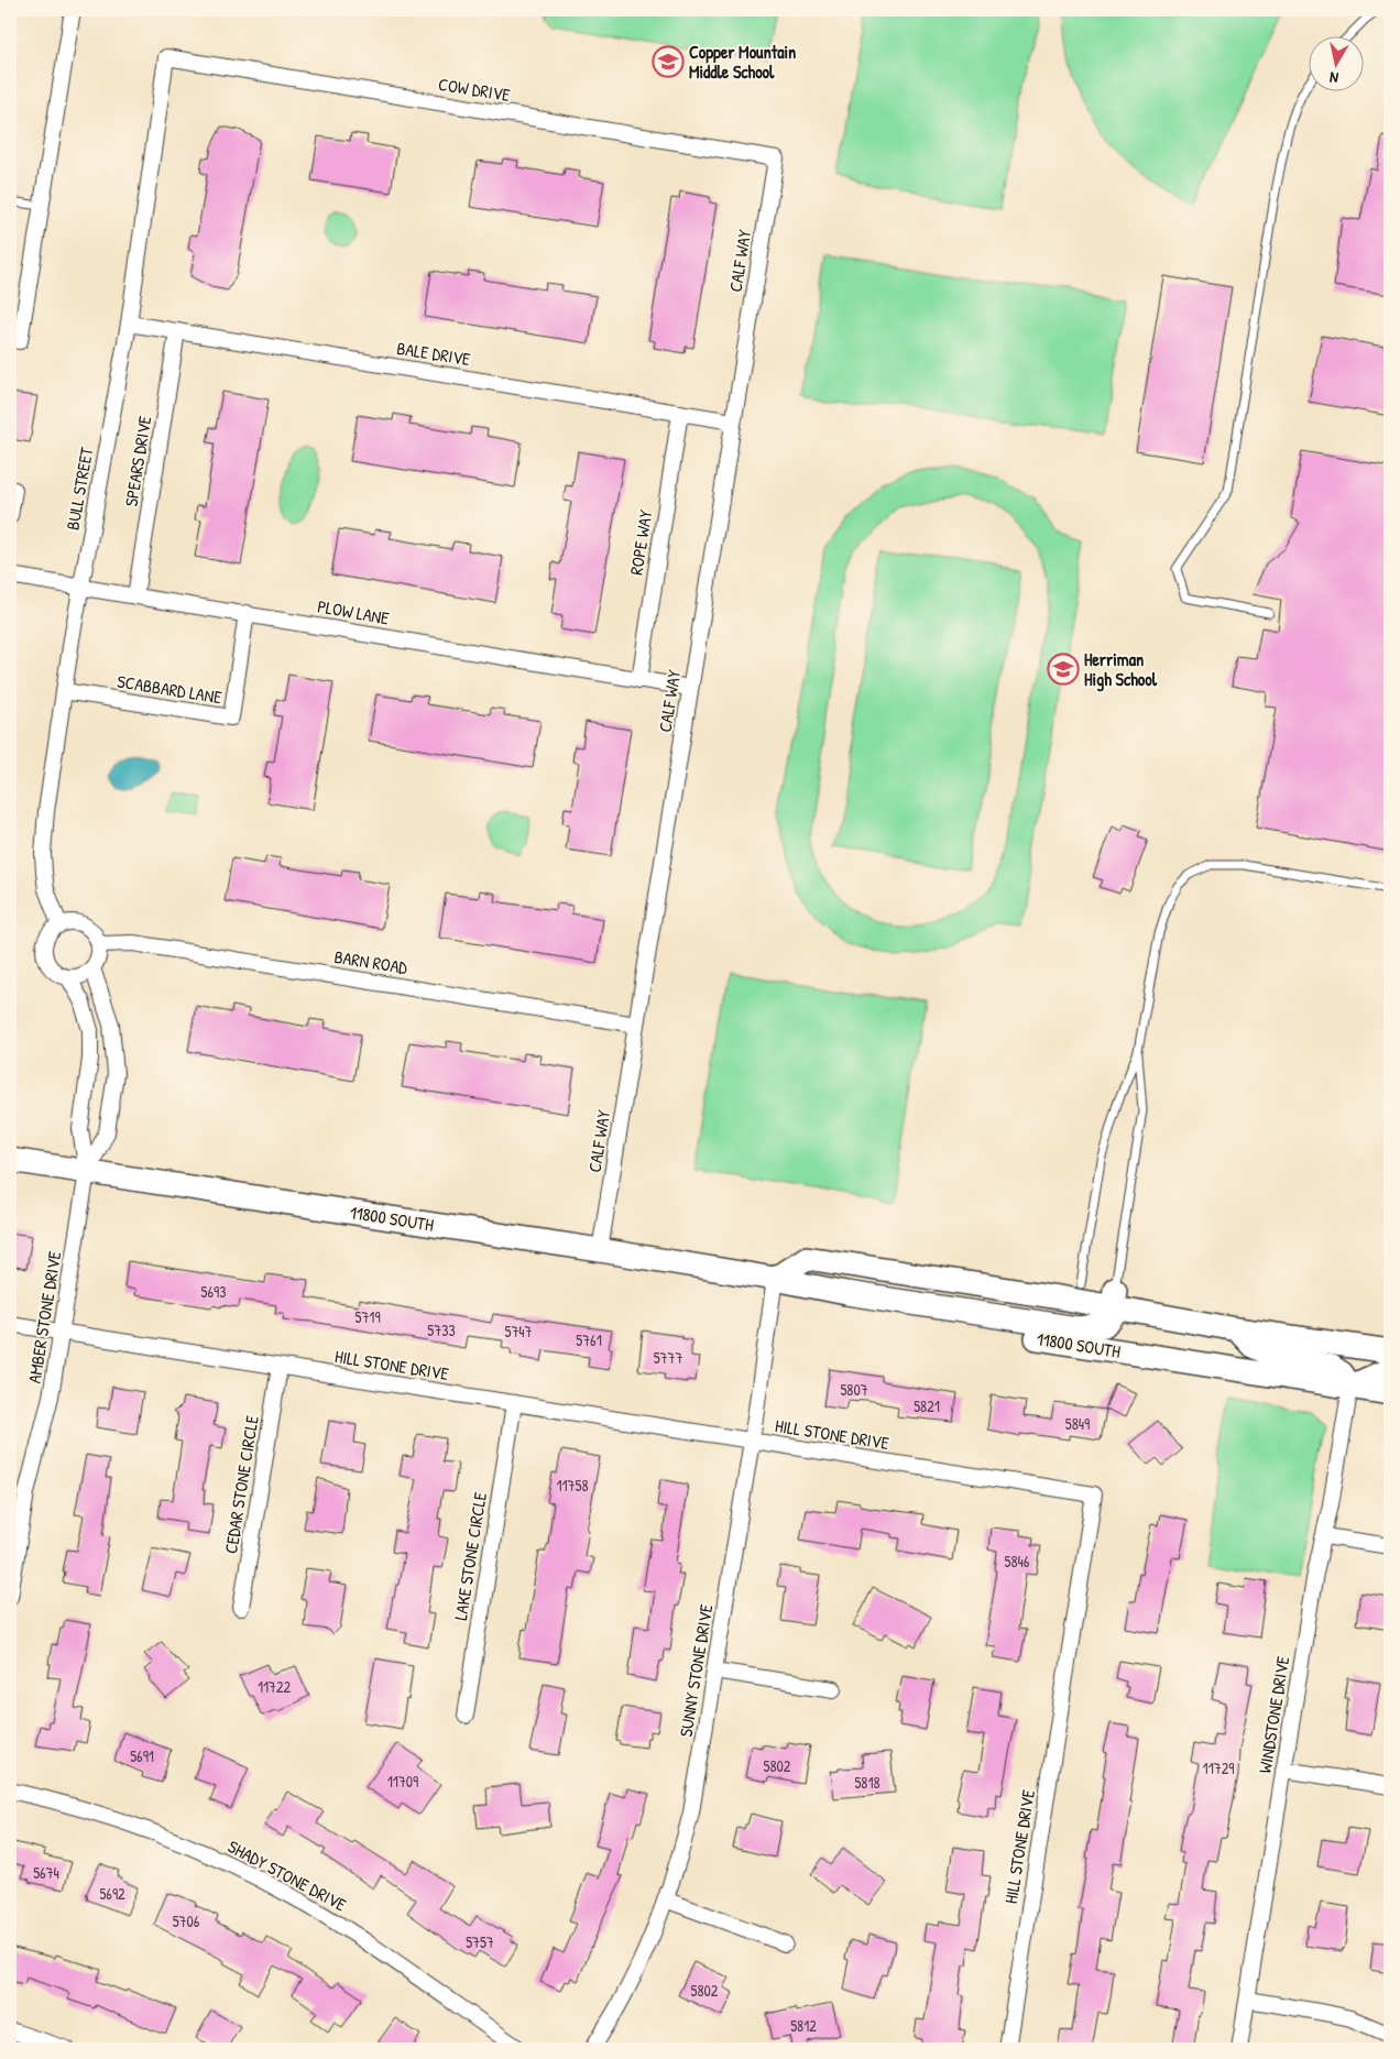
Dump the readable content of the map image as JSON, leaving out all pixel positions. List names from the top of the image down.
{
  "streets": {
    "main road": ["11800 SOUTH"],
    "street": [
      "COW DRIVE",
      "CALF WAY",
      "BALE DRIVE",
      "SPEARS DRIVE",
      "BULL STREET",
      "ROPE WAY",
      "PLOW LANE",
      "SCABBARD LANE",
      "BARN ROAD",
      "AMBER STONE DRIVE",
      "HILL STONE DRIVE",
      "CEDAR STONE CIRCLE",
      "LAKE STONE CIRCLE",
      "SUNNY STONE DRIVE",
      "WINDSTONE DRIVE",
      "SHADY STONE DRIVE"
    ]
  },
  "crossings": [
    ["COW DRIVE", "CALF WAY"],
    ["COW DRIVE", "BULL STREET"],
    ["CALF WAY", "BALE DRIVE"],
    ["CALF WAY", "PLOW LANE"],
    ["CALF WAY", "BARN ROAD"],
    ["CALF WAY", "11800 SOUTH"],
    ["BALE DRIVE", "SPEARS DRIVE"],
    ["BALE DRIVE", "BULL STREET"],
    ["BALE DRIVE", "ROPE WAY"],
    ["SPEARS DRIVE", "PLOW LANE"],
    ["BULL STREET", "PLOW LANE"],
    ["BULL STREET", "SCABBARD LANE"],
    ["BULL STREET", "BARN ROAD"],
    ["ROPE WAY", "PLOW LANE"],
    ["PLOW LANE", "SCABBARD LANE"],
    ["11800 SOUTH", "AMBER STONE DRIVE"],
    ["11800 SOUTH", "SUNNY STONE DRIVE"],
    ["11800 SOUTH", "WINDSTONE DRIVE"],
    ["AMBER STONE DRIVE", "HILL STONE DRIVE"],
    ["HILL STONE DRIVE", "CEDAR STONE CIRCLE"],
    ["HILL STONE DRIVE", "LAKE STONE CIRCLE"],
    ["HILL STONE DRIVE", "SUNNY STONE DRIVE"]
  ],
  "places": {
    "school or university": ["Copper Mountain Middle School", "Herriman High School"]
  },
  "house_numbers": [
    "5693",
    "5719",
    "5733",
    "5747",
    "5761",
    "5777",
    "5807",
    "5821",
    "5849",
    "11758",
    "5846",
    "11722",
    "5691",
    "5802",
    "11729",
    "11709",
    "5818",
    "5674",
    "5692",
    "5706",
    "5757",
    "5802",
    "5812"
  ],
  "north": "bottom"
}
